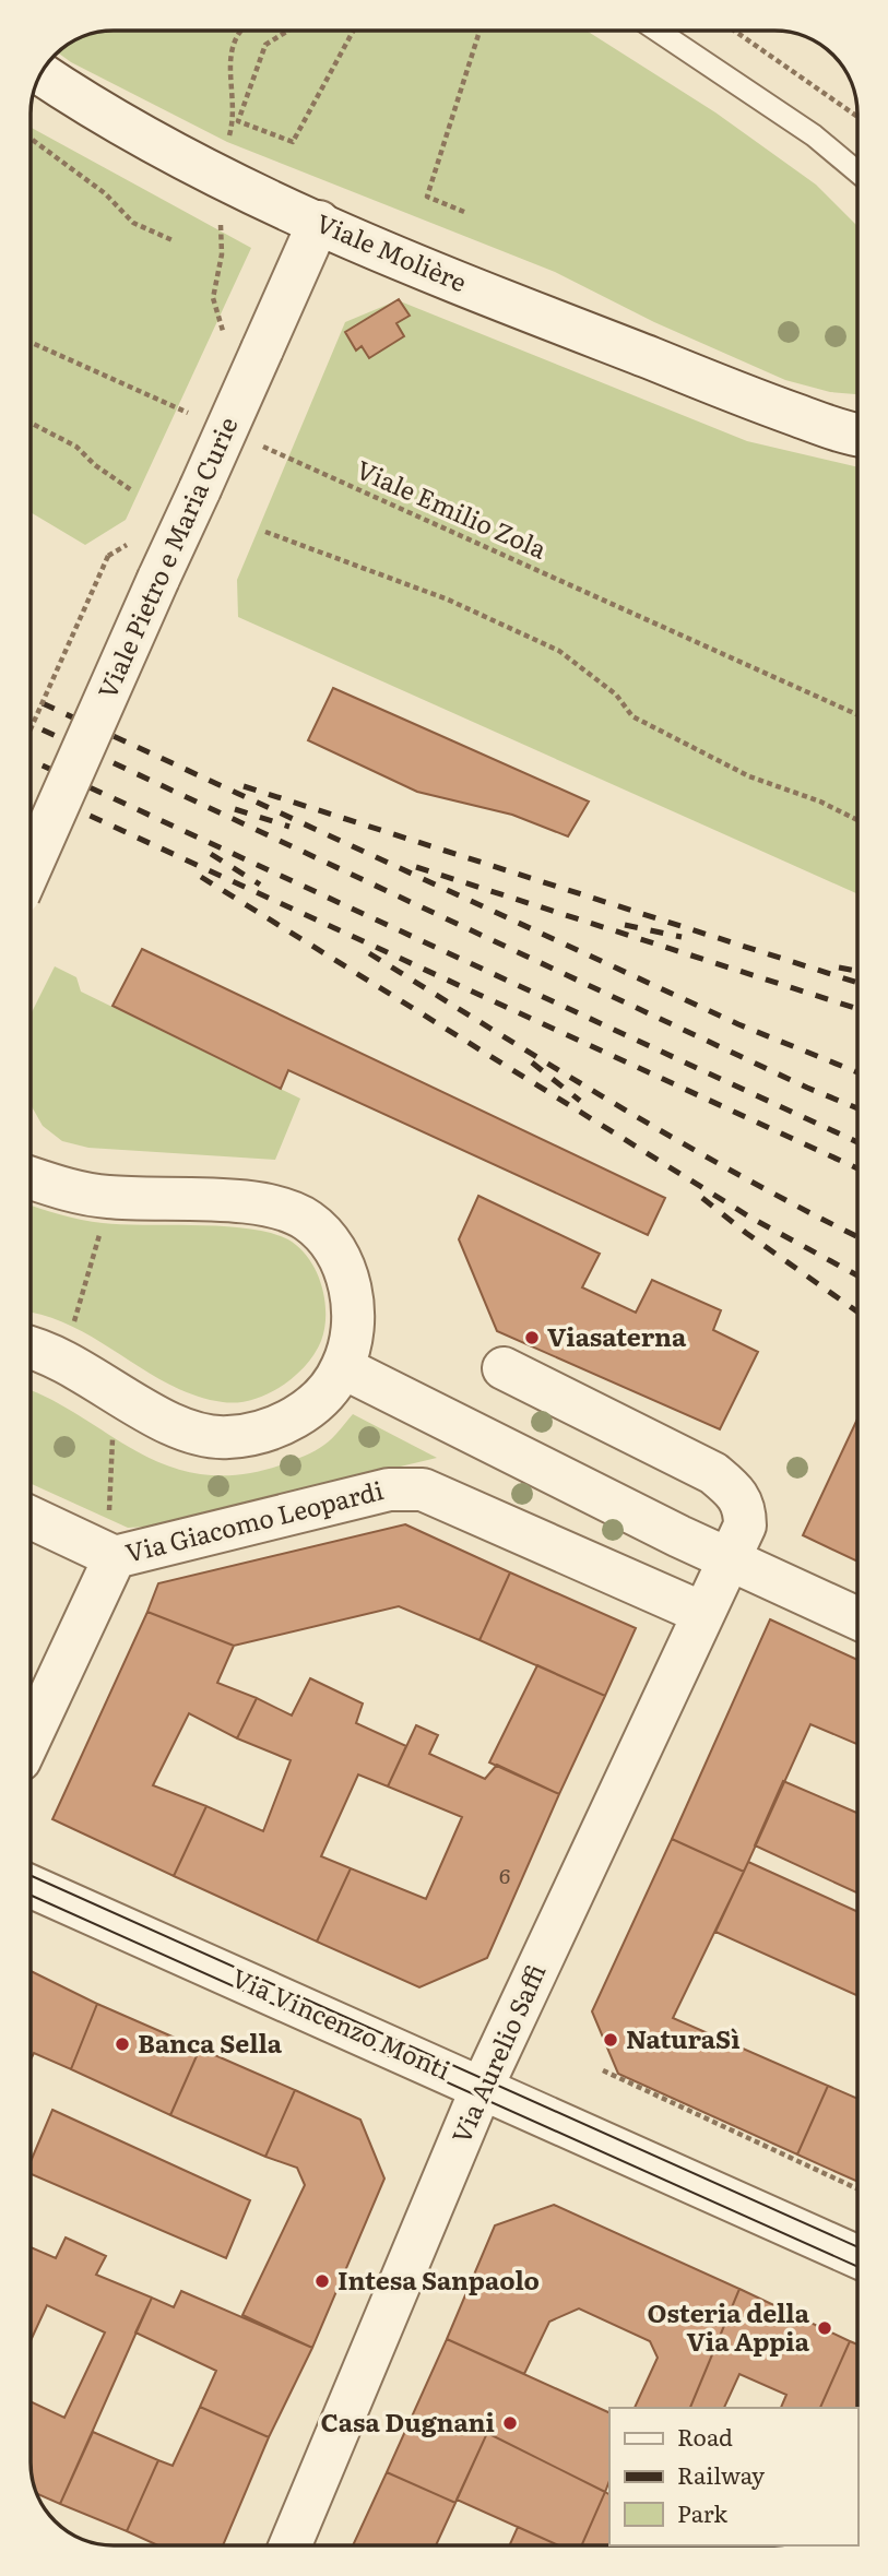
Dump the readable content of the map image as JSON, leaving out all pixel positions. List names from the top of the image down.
{
  "streets": {
    "street": [
      "Viale Molière",
      "Viale Pietro e Maria Curie",
      "Via Giacomo Leopardi",
      "Via Vincenzo Monti",
      "Via Aurelio Saffi"
    ],
    "path": ["Viale Emilio Zola"]
  },
  "crossings": [
    ["Viale Molière", "Viale Pietro e Maria Curie"],
    ["Via Giacomo Leopardi", "Via Aurelio Saffi"],
    ["Via Vincenzo Monti", "Via Aurelio Saffi"]
  ],
  "places": [
    "Viasaterna",
    "NaturaSì",
    "Banca Sella",
    "Intesa Sanpaolo",
    "Osteria della Via Appia",
    "Casa Dugnani"
  ],
  "house_numbers": ["6"],
  "legend": ["Road", "Railway", "Park"]
}
